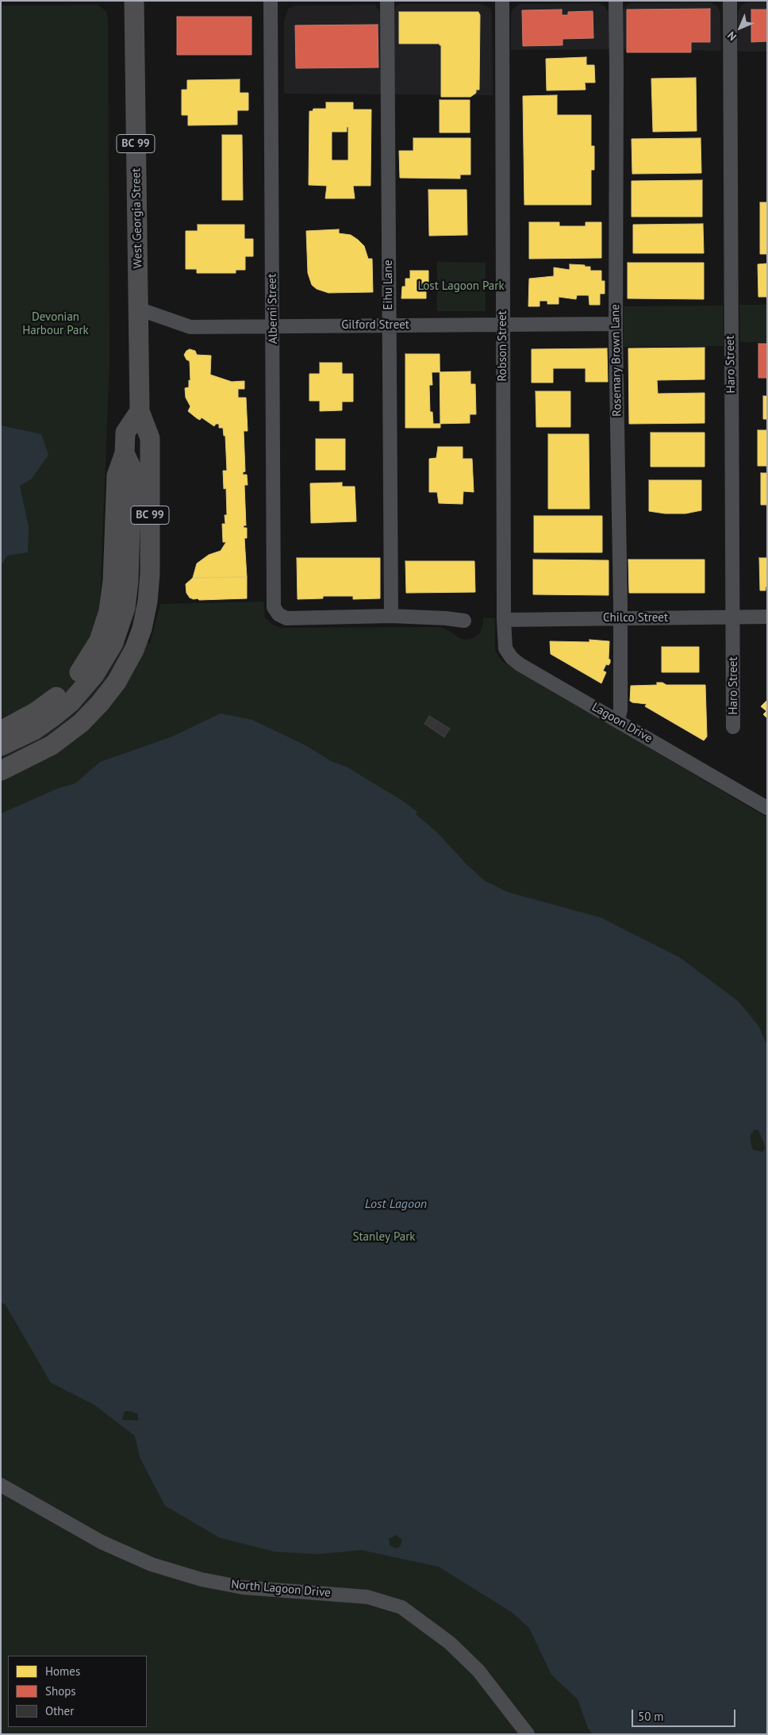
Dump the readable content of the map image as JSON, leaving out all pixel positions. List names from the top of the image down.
{
  "streets": {
    "highway": ["BC 99", "West Georgia Street"],
    "street": [
      "Eihu Lane",
      "Alberni Street",
      "Gilford Street",
      "Robson Street",
      "Rosemary Brown Lane",
      "Haro Street",
      "Chilco Street",
      "Lagoon Drive",
      "North Lagoon Drive"
    ]
  },
  "crossings": [
    ["BC 99", "West Georgia Street"],
    ["West Georgia Street", "Gilford Street"],
    ["Eihu Lane", "Alberni Street"],
    ["Eihu Lane", "Gilford Street"],
    ["Alberni Street", "Gilford Street"],
    ["Gilford Street", "Robson Street"],
    ["Gilford Street", "Rosemary Brown Lane"],
    ["Robson Street", "Chilco Street"],
    ["Robson Street", "Lagoon Drive"],
    ["Rosemary Brown Lane", "Chilco Street"],
    ["Rosemary Brown Lane", "Lagoon Drive"],
    ["Haro Street", "Chilco Street"],
    ["Chilco Street", "Lagoon Drive"]
  ],
  "water": ["Lost Lagoon"],
  "parks": ["Lost Lagoon Park", "Devonian Harbour Park", "Stanley Park"],
  "legend": ["Homes", "Shops", "Other"],
  "scale_bar": "50 m",
  "north": "bottom left"
}
